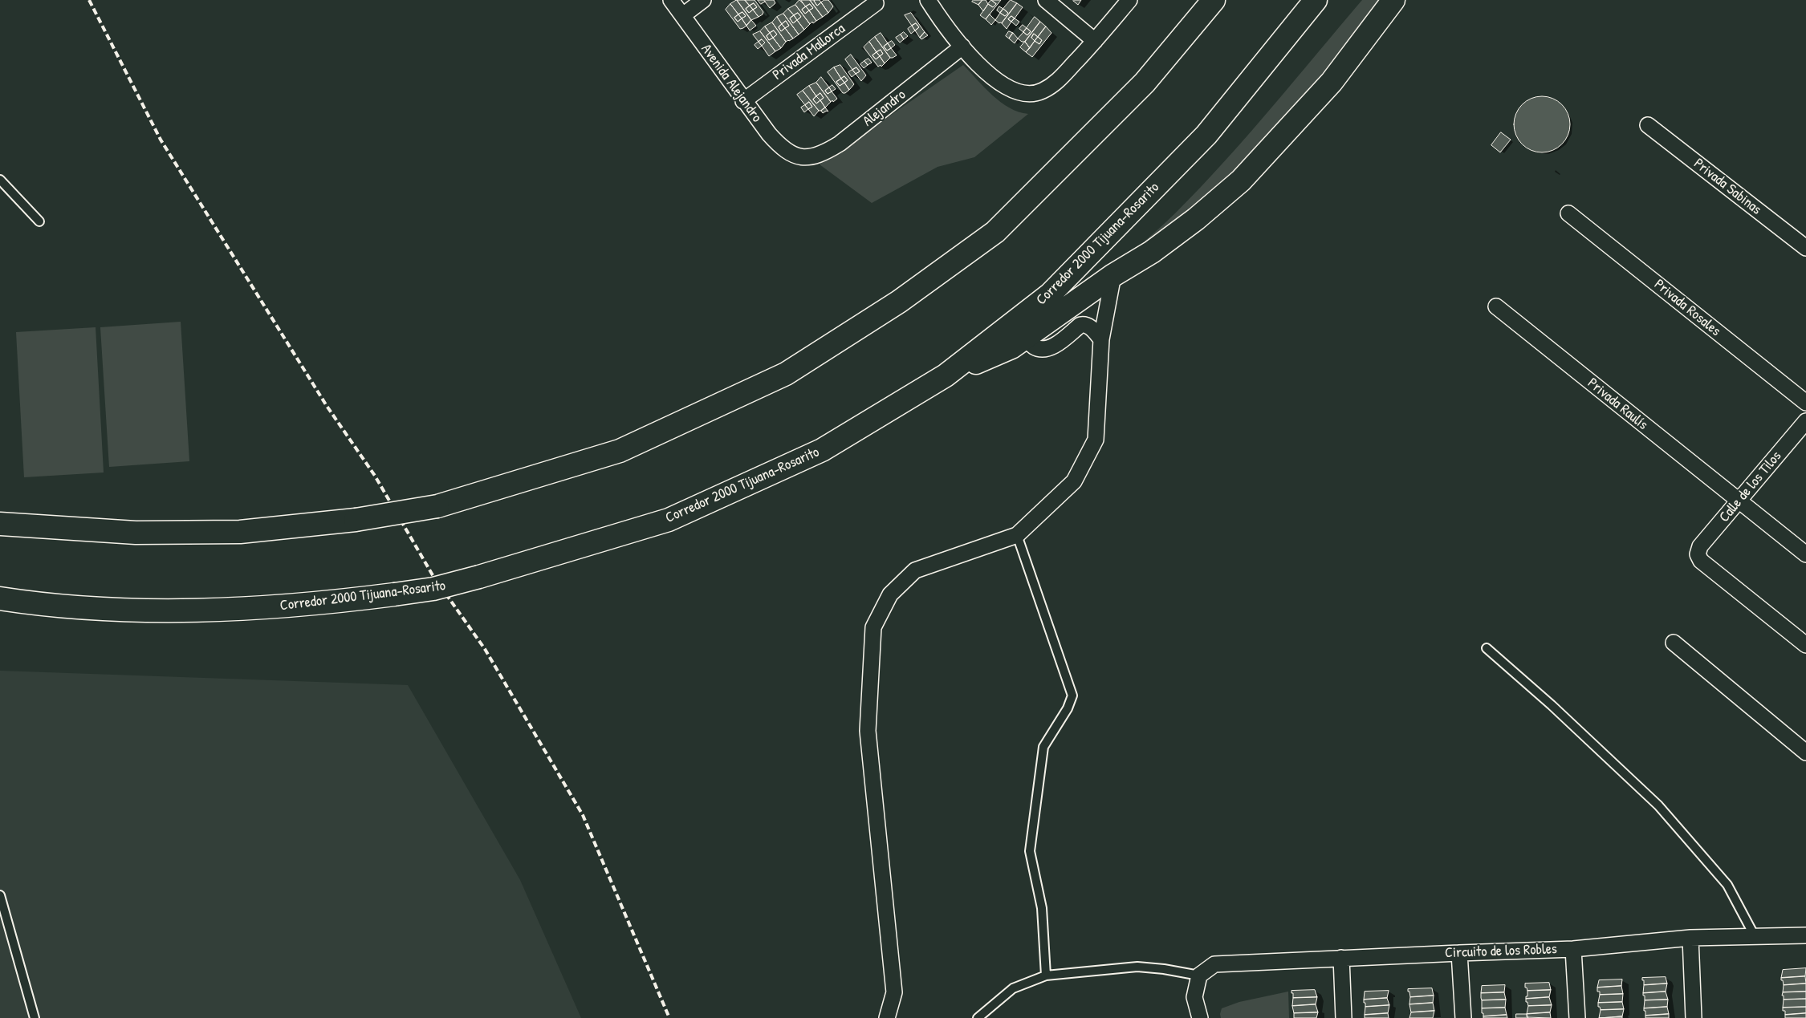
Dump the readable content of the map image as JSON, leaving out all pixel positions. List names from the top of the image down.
{
  "streets": {
    "highway": ["Corredor 2000 Tijuana-Rosarito"],
    "street": [
      "Privada Mallorca",
      "Avenida Alejandro",
      "Alejandro",
      "Privada Sabinas",
      "Privada Rosales",
      "Privada Raulís",
      "Calle de los Tilos",
      "Circuito de los Robles"
    ]
  },
  "crossings": [
    ["Privada Mallorca", "Avenida Alejandro"],
    ["Avenida Alejandro", "Alejandro"],
    ["Privada Raulís", "Calle de los Tilos"]
  ]
}
